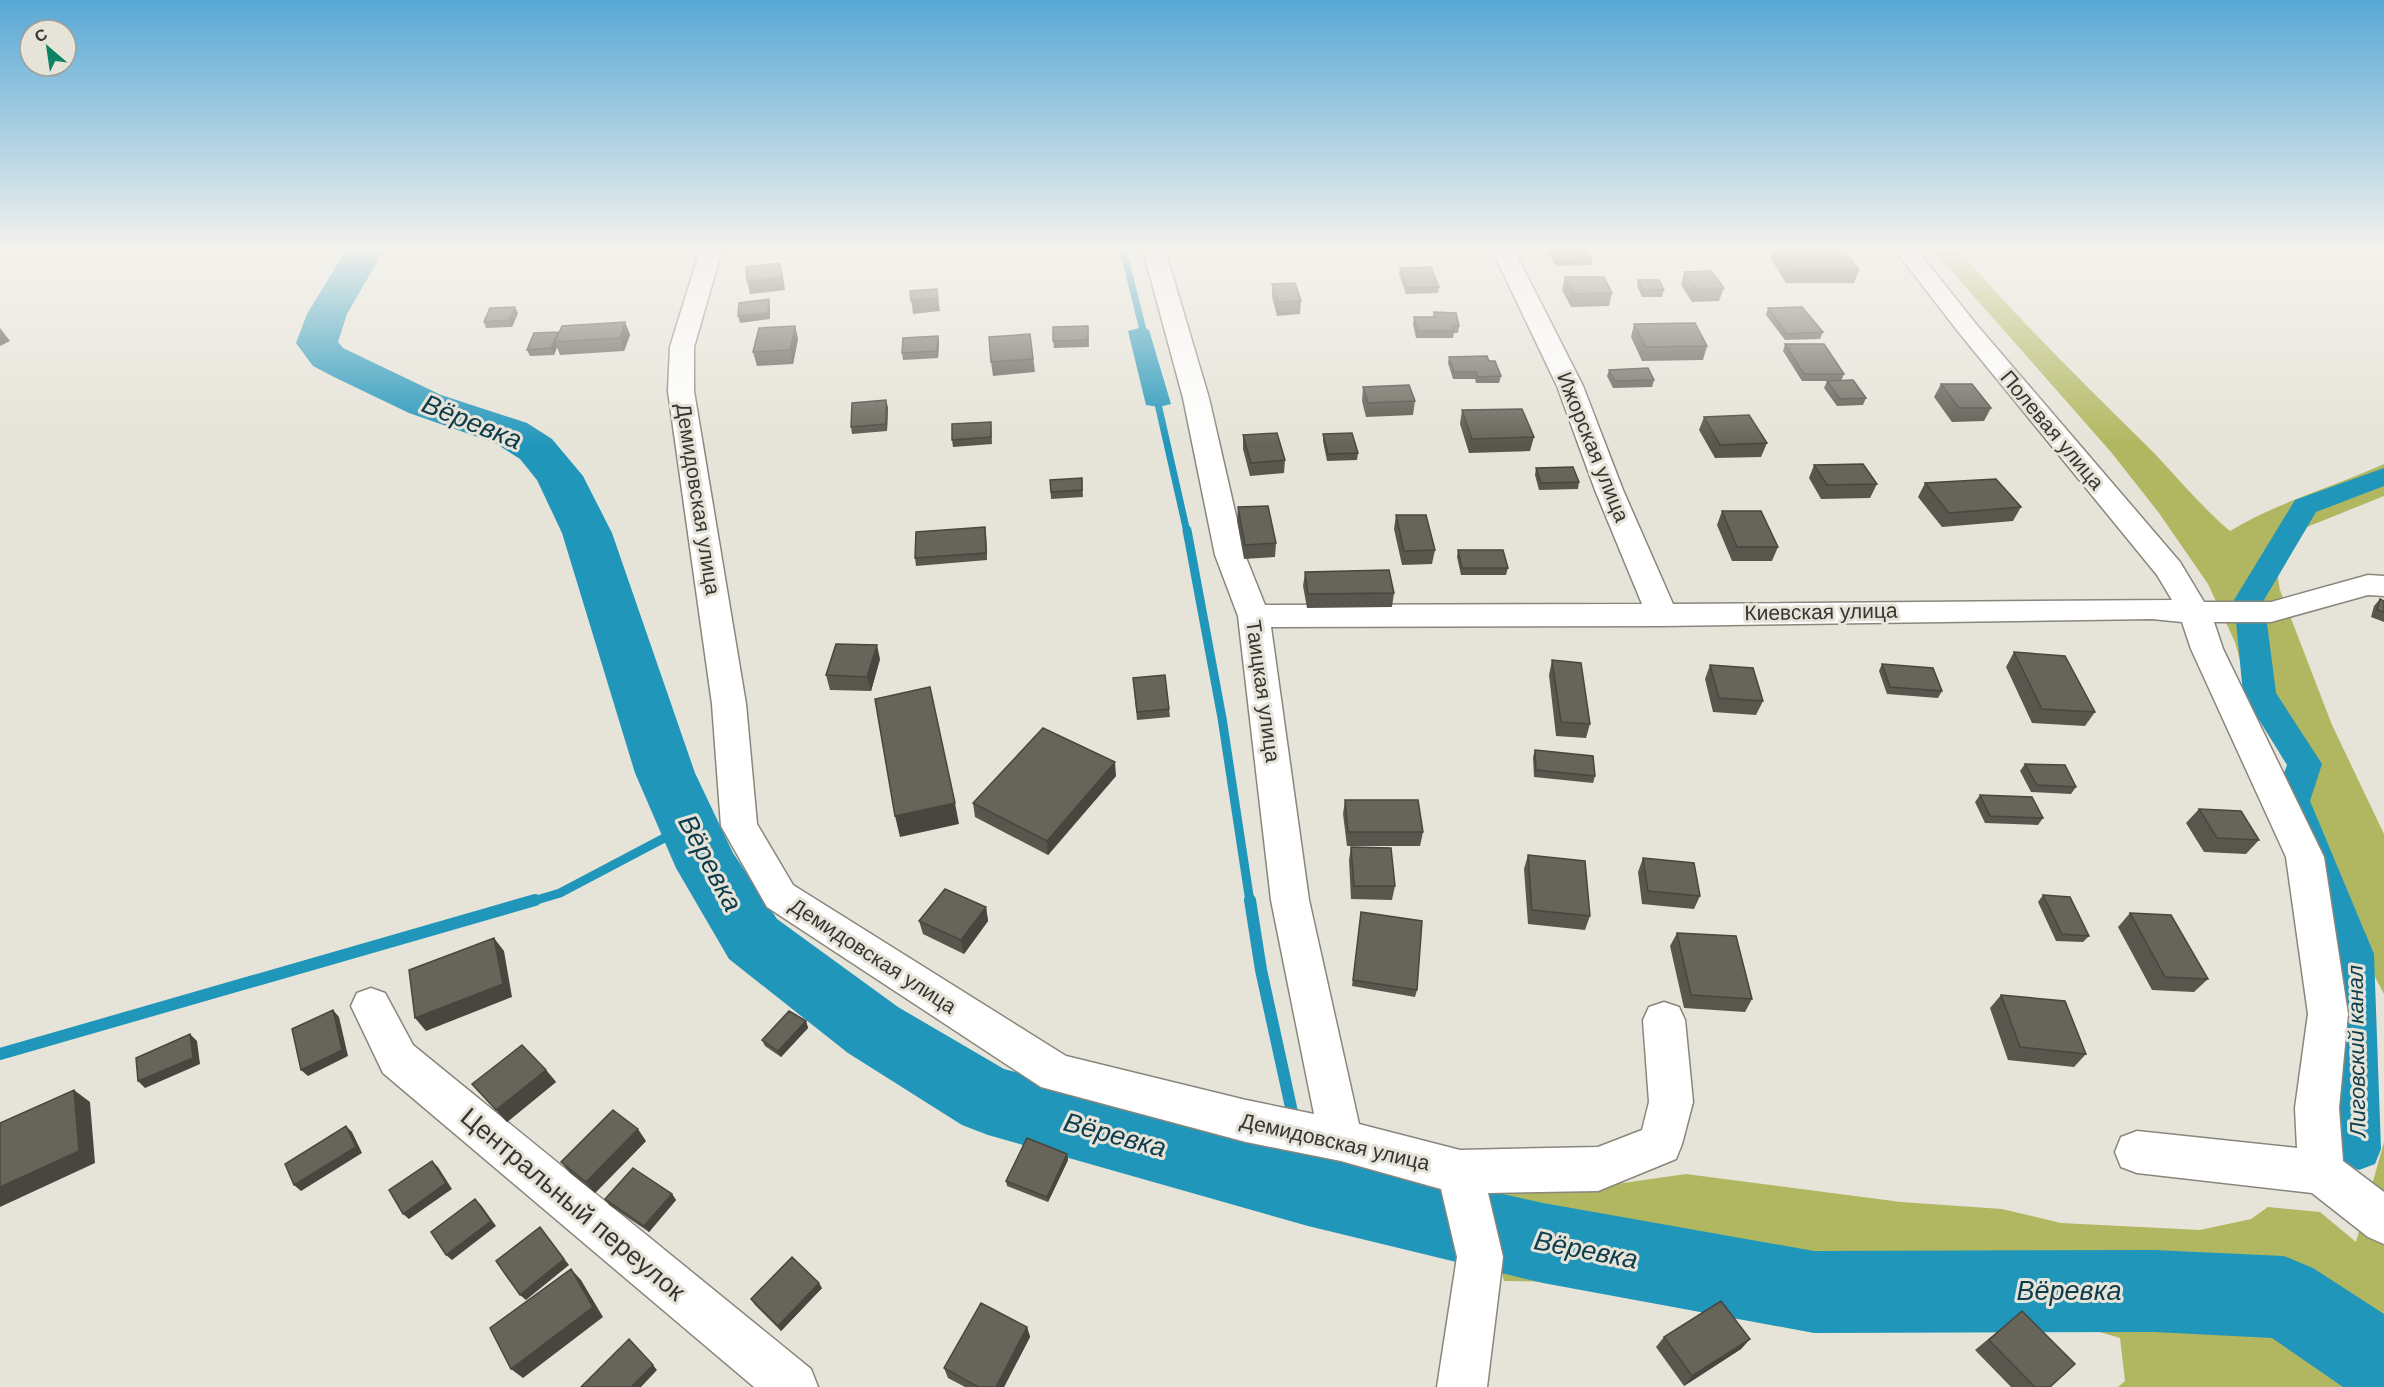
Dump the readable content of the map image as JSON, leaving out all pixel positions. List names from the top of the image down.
{
  "streets": {
    "street": [
      "Полевая улица",
      "Ижорская улица",
      "Демидовская улица",
      "Киевская улица",
      "Таицкая улица",
      "Центральный переулок"
    ]
  },
  "crossings": [
    ["Полевая улица", "Киевская улица"],
    ["Ижорская улица", "Киевская улица"],
    ["Демидовская улица", "Таицкая улица"],
    ["Киевская улица", "Таицкая улица"]
  ],
  "water": ["Вёревка", "Лиговский канал"],
  "north": "top left"
}
